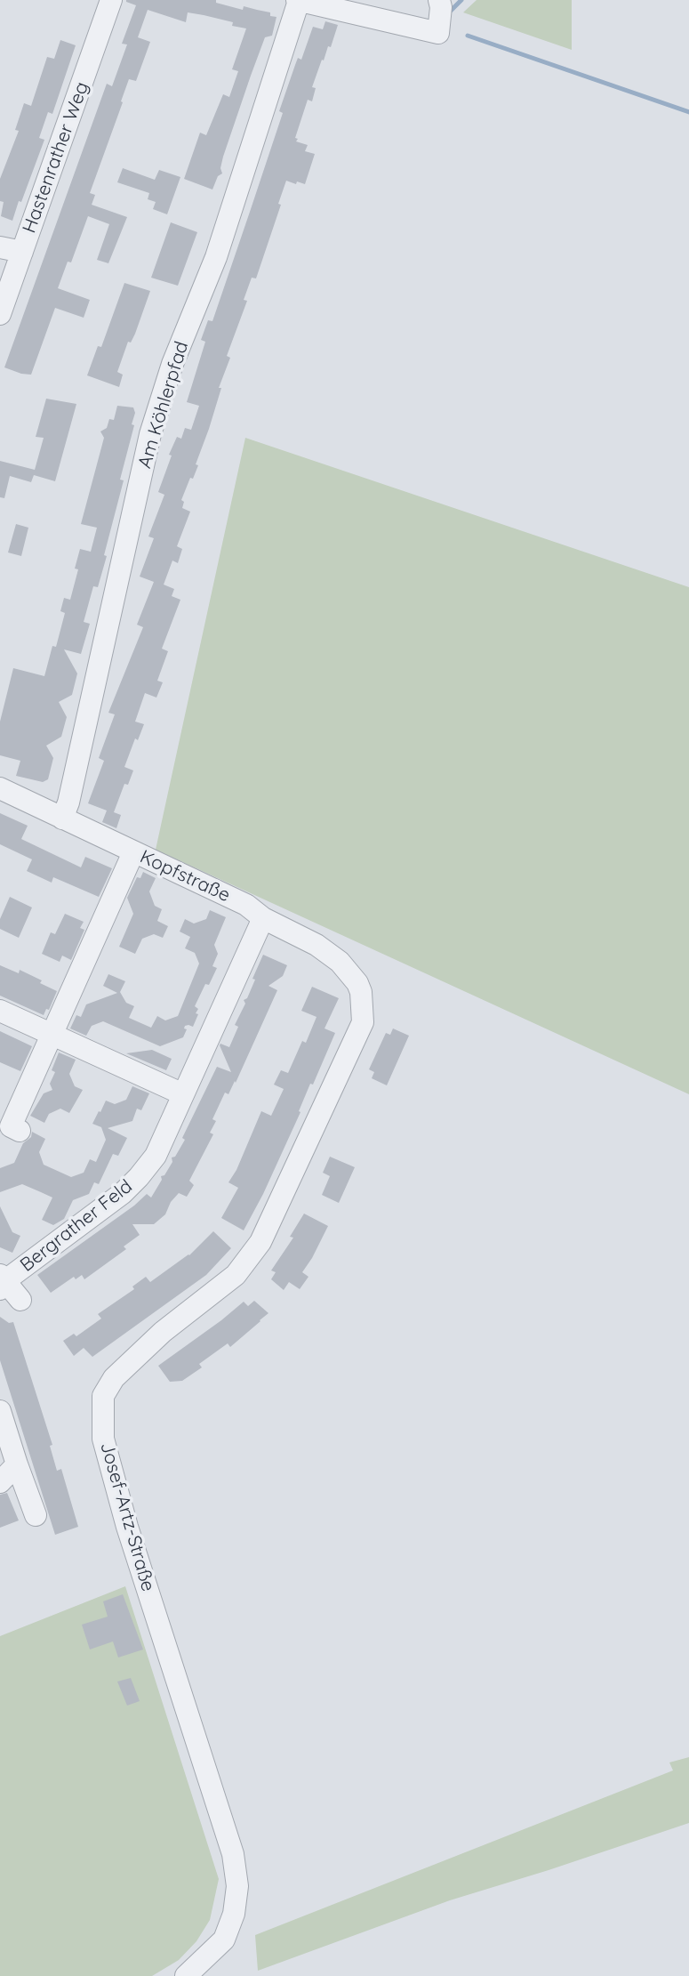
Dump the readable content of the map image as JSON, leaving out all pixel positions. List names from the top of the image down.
{
  "streets": {
    "street": [
      "Hastenrather Weg",
      "Am Köhlerpfad",
      "Kopfstraße",
      "Bergrather Feld",
      "Josef-Artz-Straße"
    ]
  },
  "crossings": [
    ["Am Köhlerpfad", "Kopfstraße"],
    ["Kopfstraße", "Bergrather Feld"],
    ["Kopfstraße", "Josef-Artz-Straße"]
  ]
}
